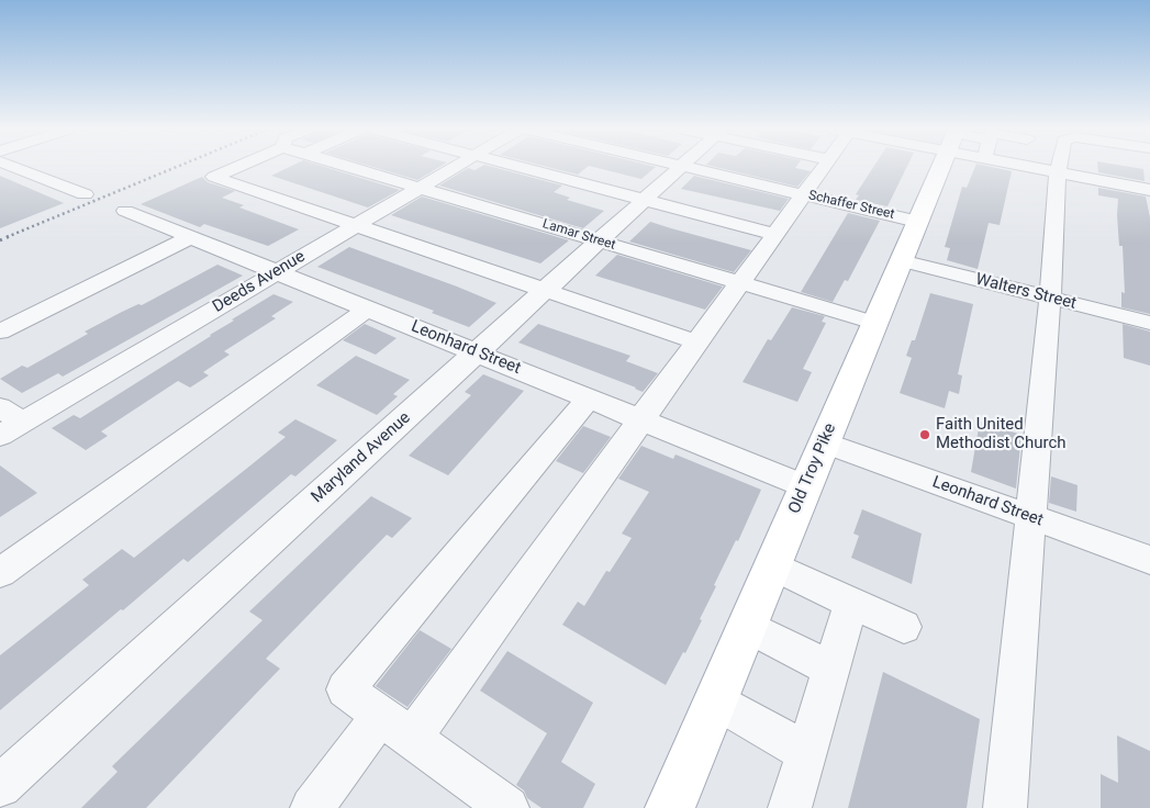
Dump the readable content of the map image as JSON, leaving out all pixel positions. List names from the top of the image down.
{
  "streets": {
    "main road": ["Old Troy Pike"],
    "street": [
      "Schaffer Street",
      "Lamar Street",
      "Deeds Avenue",
      "Walters Street",
      "Leonhard Street",
      "Maryland Avenue"
    ]
  },
  "crossings": [
    ["Schaffer Street", "Old Troy Pike"],
    ["Lamar Street", "Deeds Avenue"],
    ["Lamar Street", "Maryland Avenue"],
    ["Lamar Street", "Old Troy Pike"],
    ["Deeds Avenue", "Leonhard Street"],
    ["Walters Street", "Old Troy Pike"],
    ["Leonhard Street", "Maryland Avenue"],
    ["Leonhard Street", "Old Troy Pike"]
  ],
  "places": ["Faith United Methodist Church"]
}
